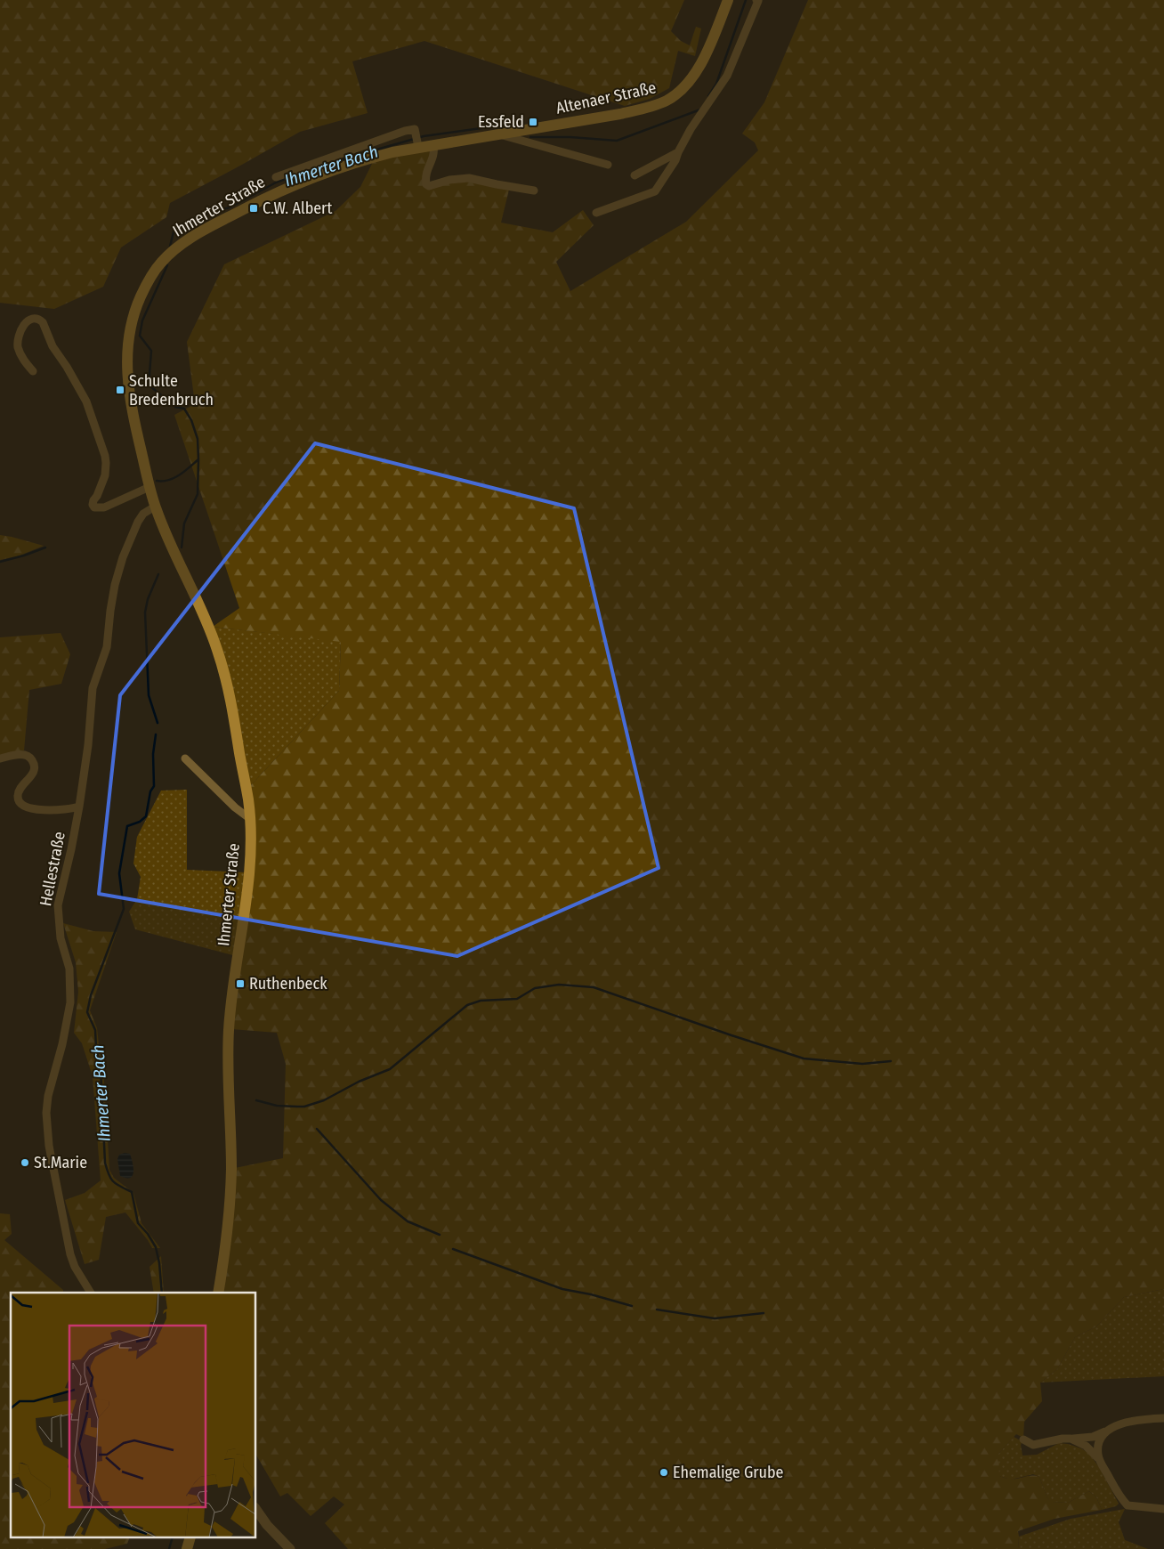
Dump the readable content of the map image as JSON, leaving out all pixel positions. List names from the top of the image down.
{
  "streets": {
    "main road": ["Altenaer Straße", "Ihmerter Straße"],
    "street": ["Hellestraße"]
  },
  "crossings": [
    ["Altenaer Straße", "Ihmerter Straße"],
    ["Ihmerter Straße", "Hellestraße"]
  ],
  "water": ["Ihmerter Bach"],
  "places": {
    "transit": [
      "Essfeld",
      "C.W. Albert",
      "Schulte Bredenbruch",
      "Ruthenbeck"
    ],
    "other": ["St.Marie", "Ehemalige Grube"]
  }
}
